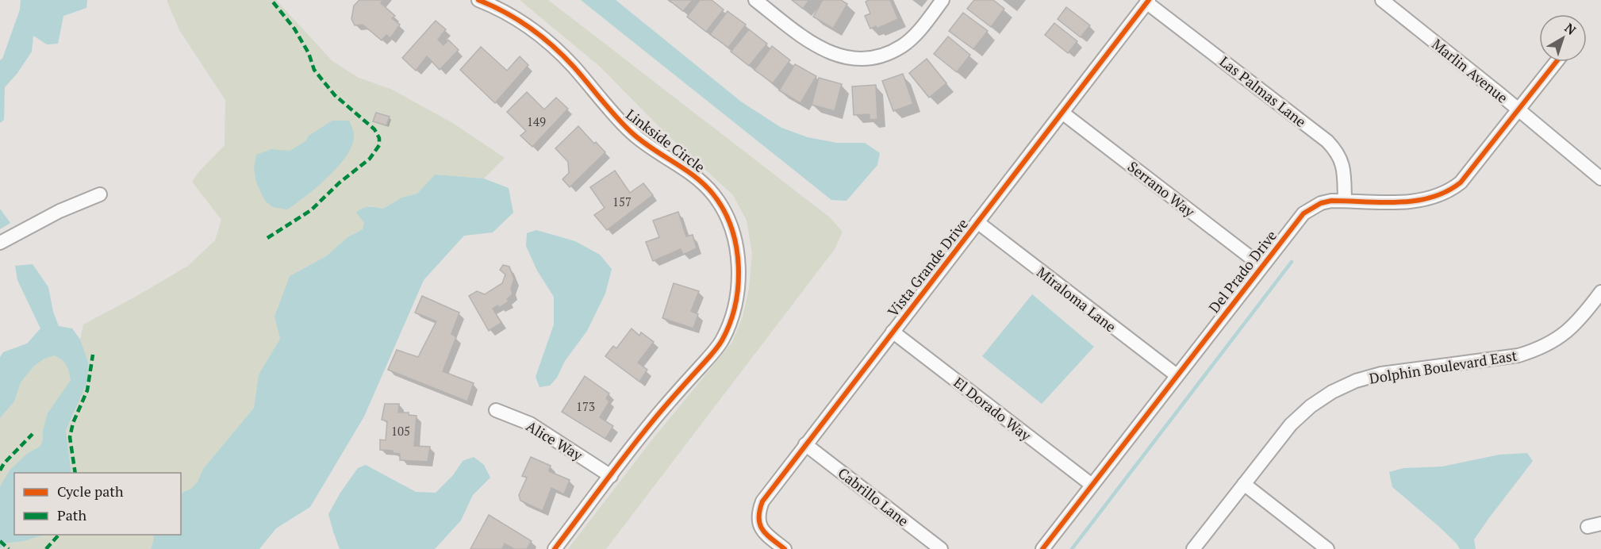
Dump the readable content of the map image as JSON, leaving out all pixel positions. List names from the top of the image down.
{
  "streets": {
    "street": [
      "Marlin Avenue",
      "Las Palmas Lane",
      "Linkside Circle",
      "Serrano Way",
      "Vista Grande Drive",
      "Del Prado Drive",
      "Miraloma Lane",
      "Dolphin Boulevard East",
      "El Dorado Way",
      "Alice Way",
      "Cabrillo Lane"
    ]
  },
  "crossings": [
    ["Marlin Avenue", "Del Prado Drive"],
    ["Las Palmas Lane", "Vista Grande Drive"],
    ["Las Palmas Lane", "Del Prado Drive"],
    ["Linkside Circle", "Alice Way"],
    ["Serrano Way", "Vista Grande Drive"],
    ["Serrano Way", "Del Prado Drive"],
    ["Vista Grande Drive", "Miraloma Lane"],
    ["Vista Grande Drive", "El Dorado Way"],
    ["Vista Grande Drive", "Cabrillo Lane"],
    ["Del Prado Drive", "Miraloma Lane"],
    ["Del Prado Drive", "El Dorado Way"]
  ],
  "house_numbers": [
    "149",
    "157",
    "173",
    "105"
  ],
  "legend": ["Cycle path", "Path"],
  "north": "top right"
}
